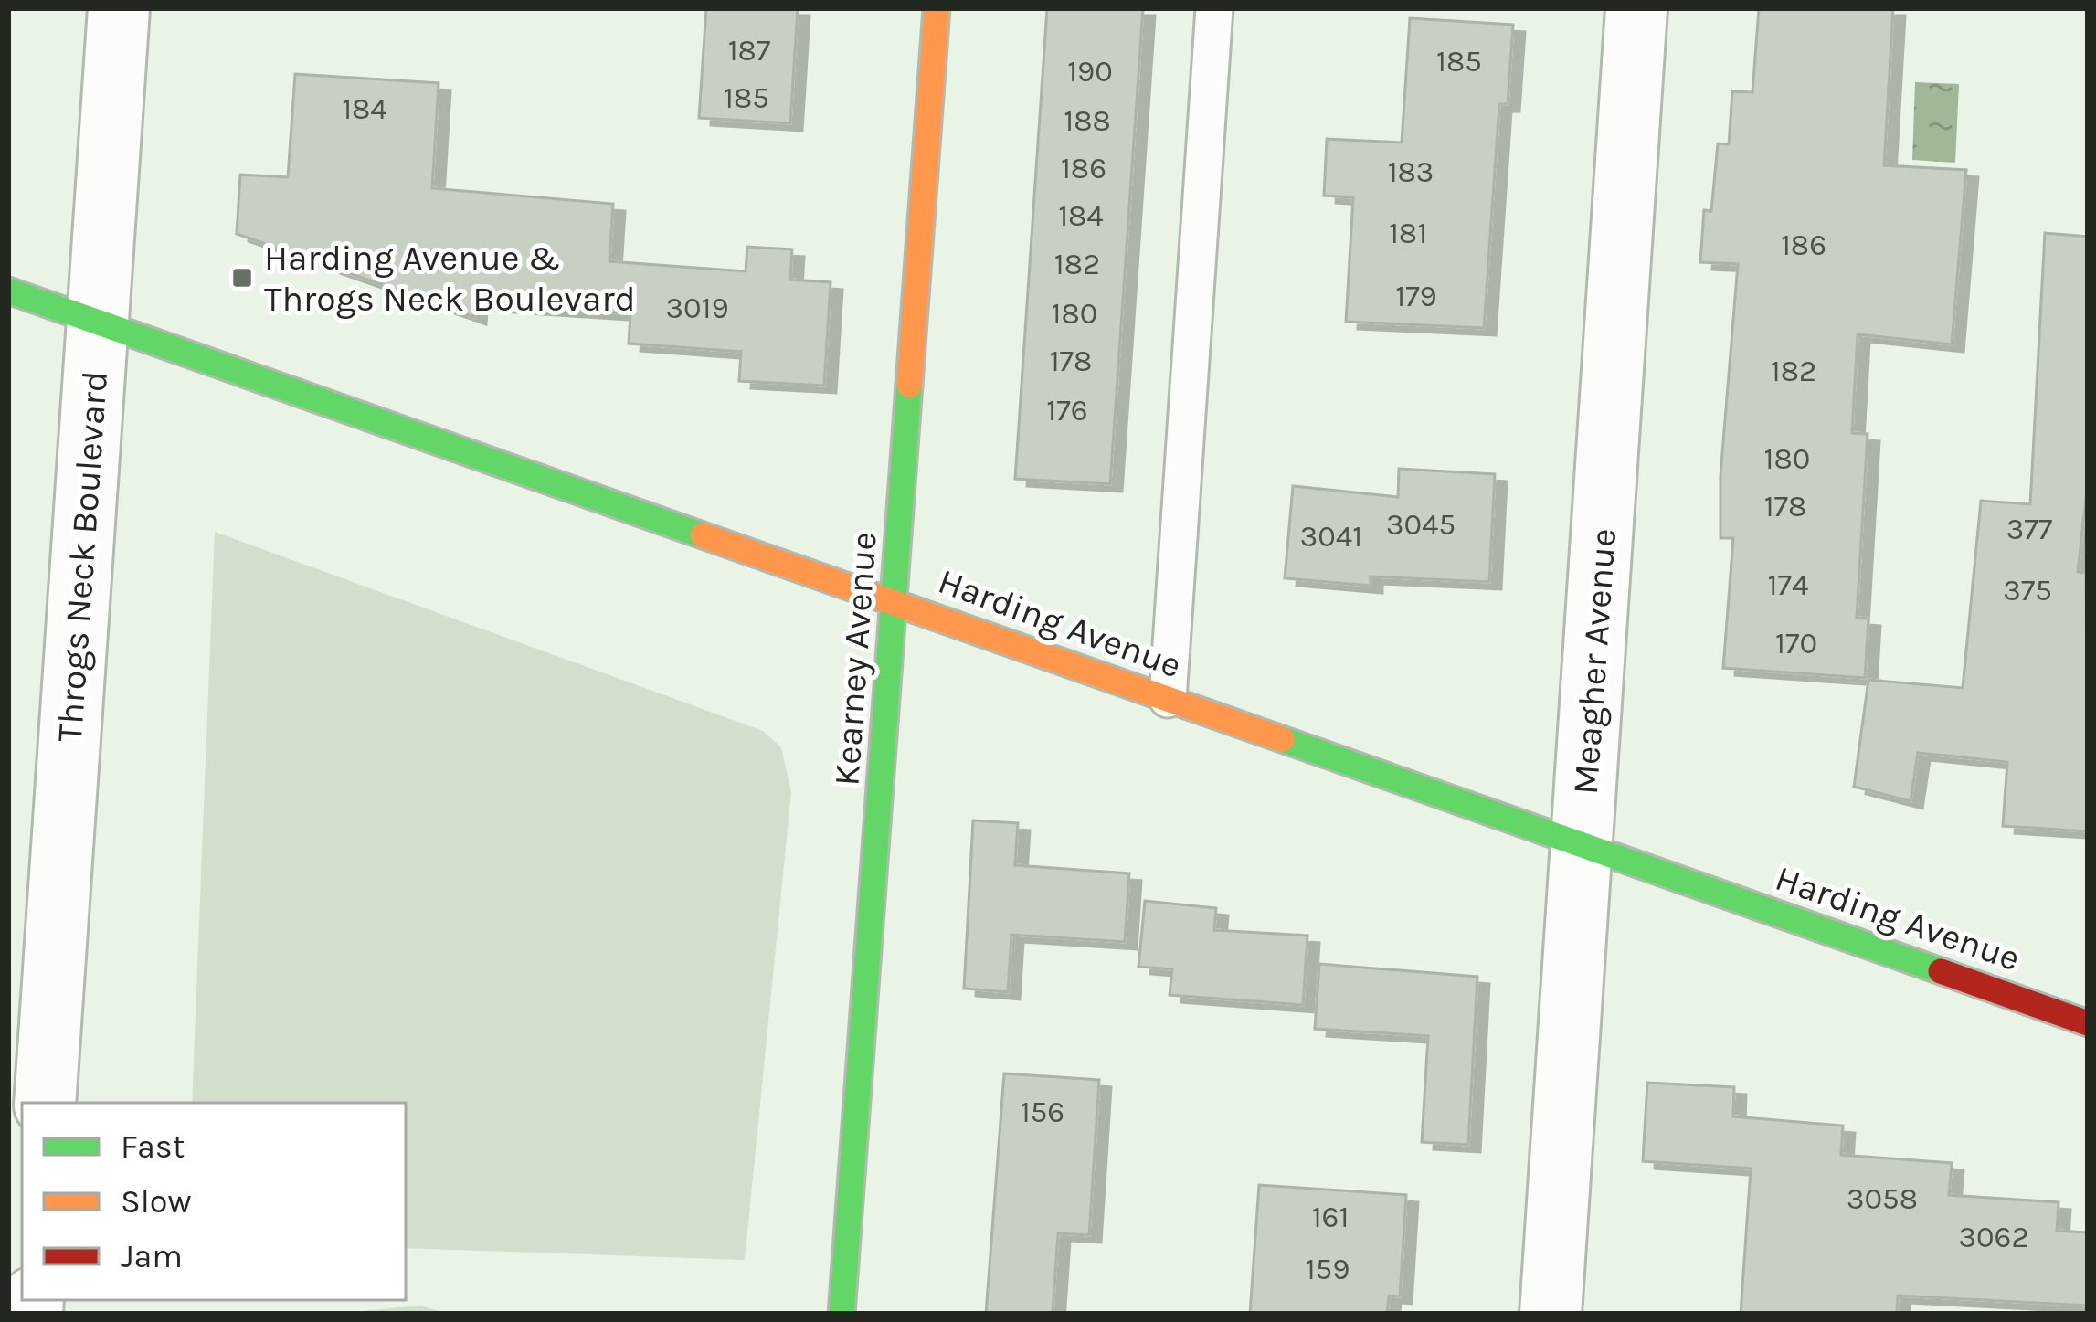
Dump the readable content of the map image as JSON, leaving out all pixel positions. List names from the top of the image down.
{
  "streets": {
    "street": [
      "Throgs Neck Boulevard",
      "Harding Avenue",
      "Kearney Avenue",
      "Meagher Avenue"
    ]
  },
  "crossings": [
    ["Throgs Neck Boulevard", "Harding Avenue"],
    ["Harding Avenue", "Kearney Avenue"],
    ["Harding Avenue", "Meagher Avenue"]
  ],
  "places": {
    "transit": ["Harding Avenue & Throgs Neck Boulevard"]
  },
  "house_numbers": [
    "187",
    "185",
    "190",
    "185",
    "184",
    "188",
    "186",
    "183",
    "184",
    "181",
    "186",
    "182",
    "179",
    "3019",
    "180",
    "178",
    "182",
    "176",
    "180",
    "178",
    "3045",
    "377",
    "3041",
    "174",
    "375",
    "170",
    "156",
    "3058",
    "161",
    "3062",
    "159"
  ],
  "legend": ["Fast", "Slow", "Jam"]
}
